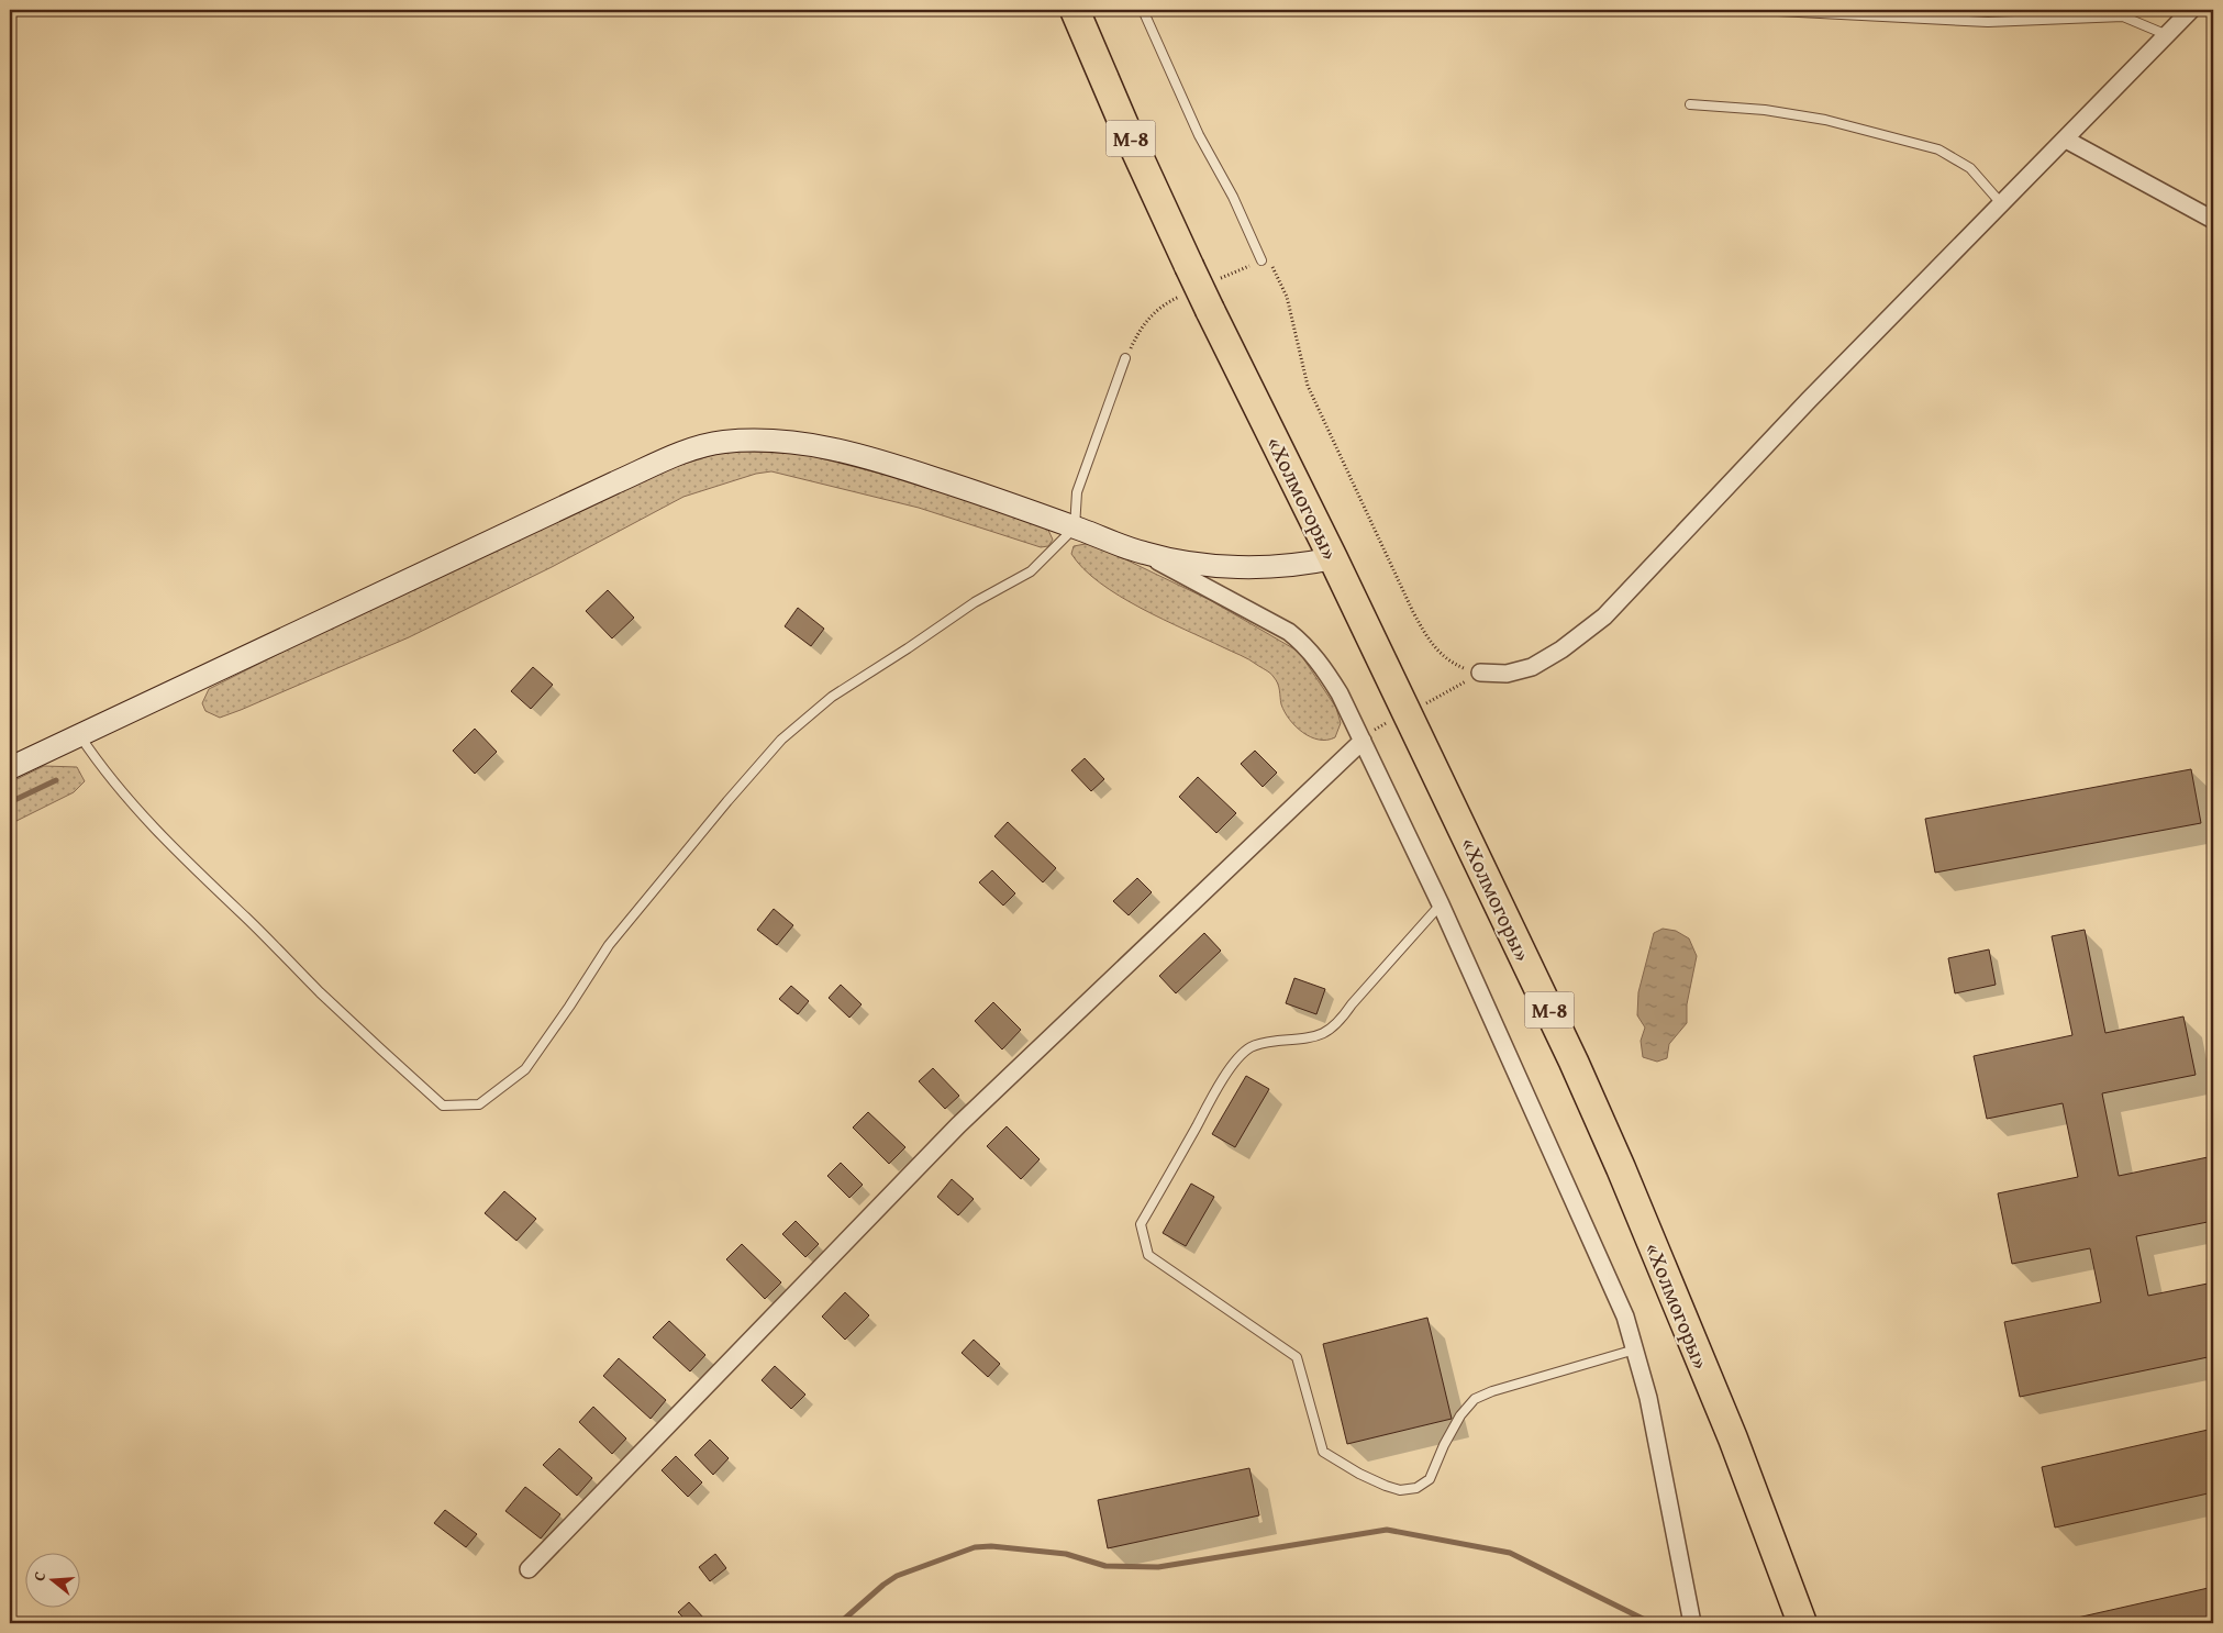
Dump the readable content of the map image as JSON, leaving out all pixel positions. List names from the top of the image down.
{
  "streets": {
    "highway": ["М-8", "«Холмогоры»"]
  },
  "north": "left"
}
